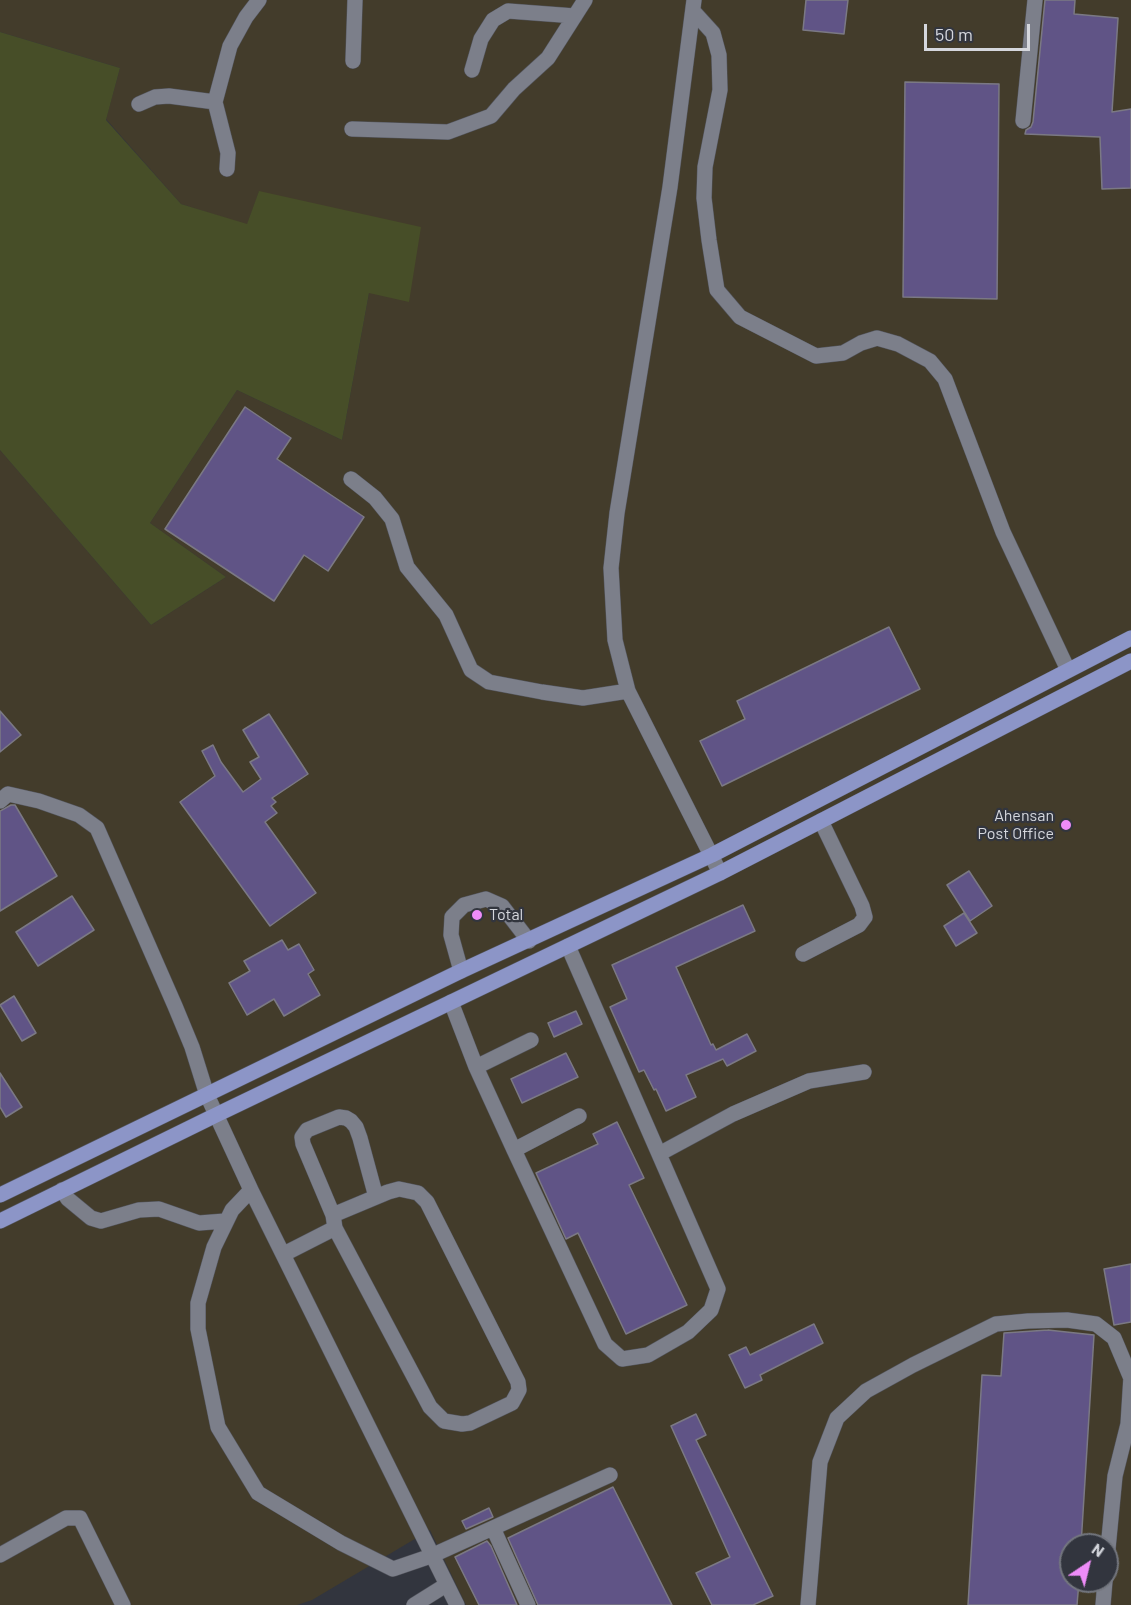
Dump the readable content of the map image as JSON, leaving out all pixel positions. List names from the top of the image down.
{
  "places": ["Ahensan Post Office", "Total"],
  "scale_bar": "50 m",
  "north": "top right"
}
